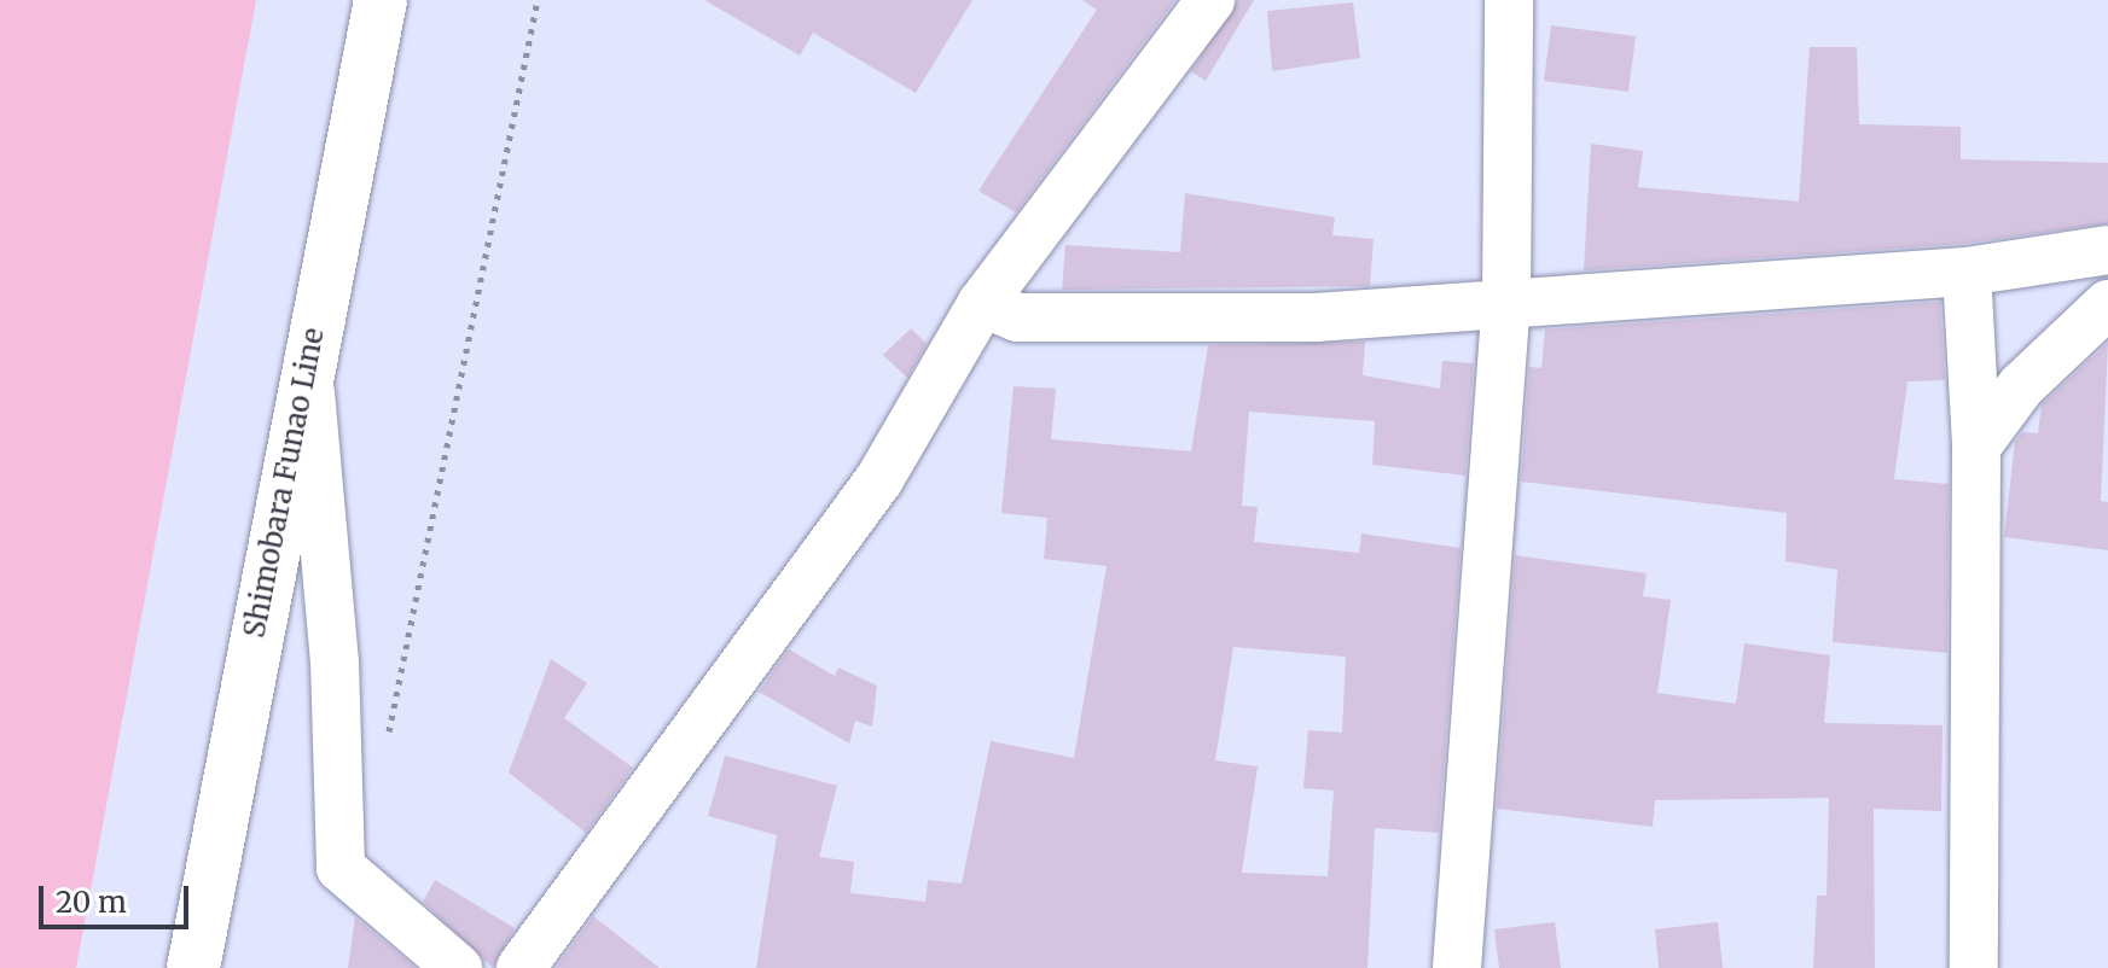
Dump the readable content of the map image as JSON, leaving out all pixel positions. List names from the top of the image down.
{
  "streets": {
    "main road": ["Shimobara Funao Line"]
  },
  "scale_bar": "20 m"
}
